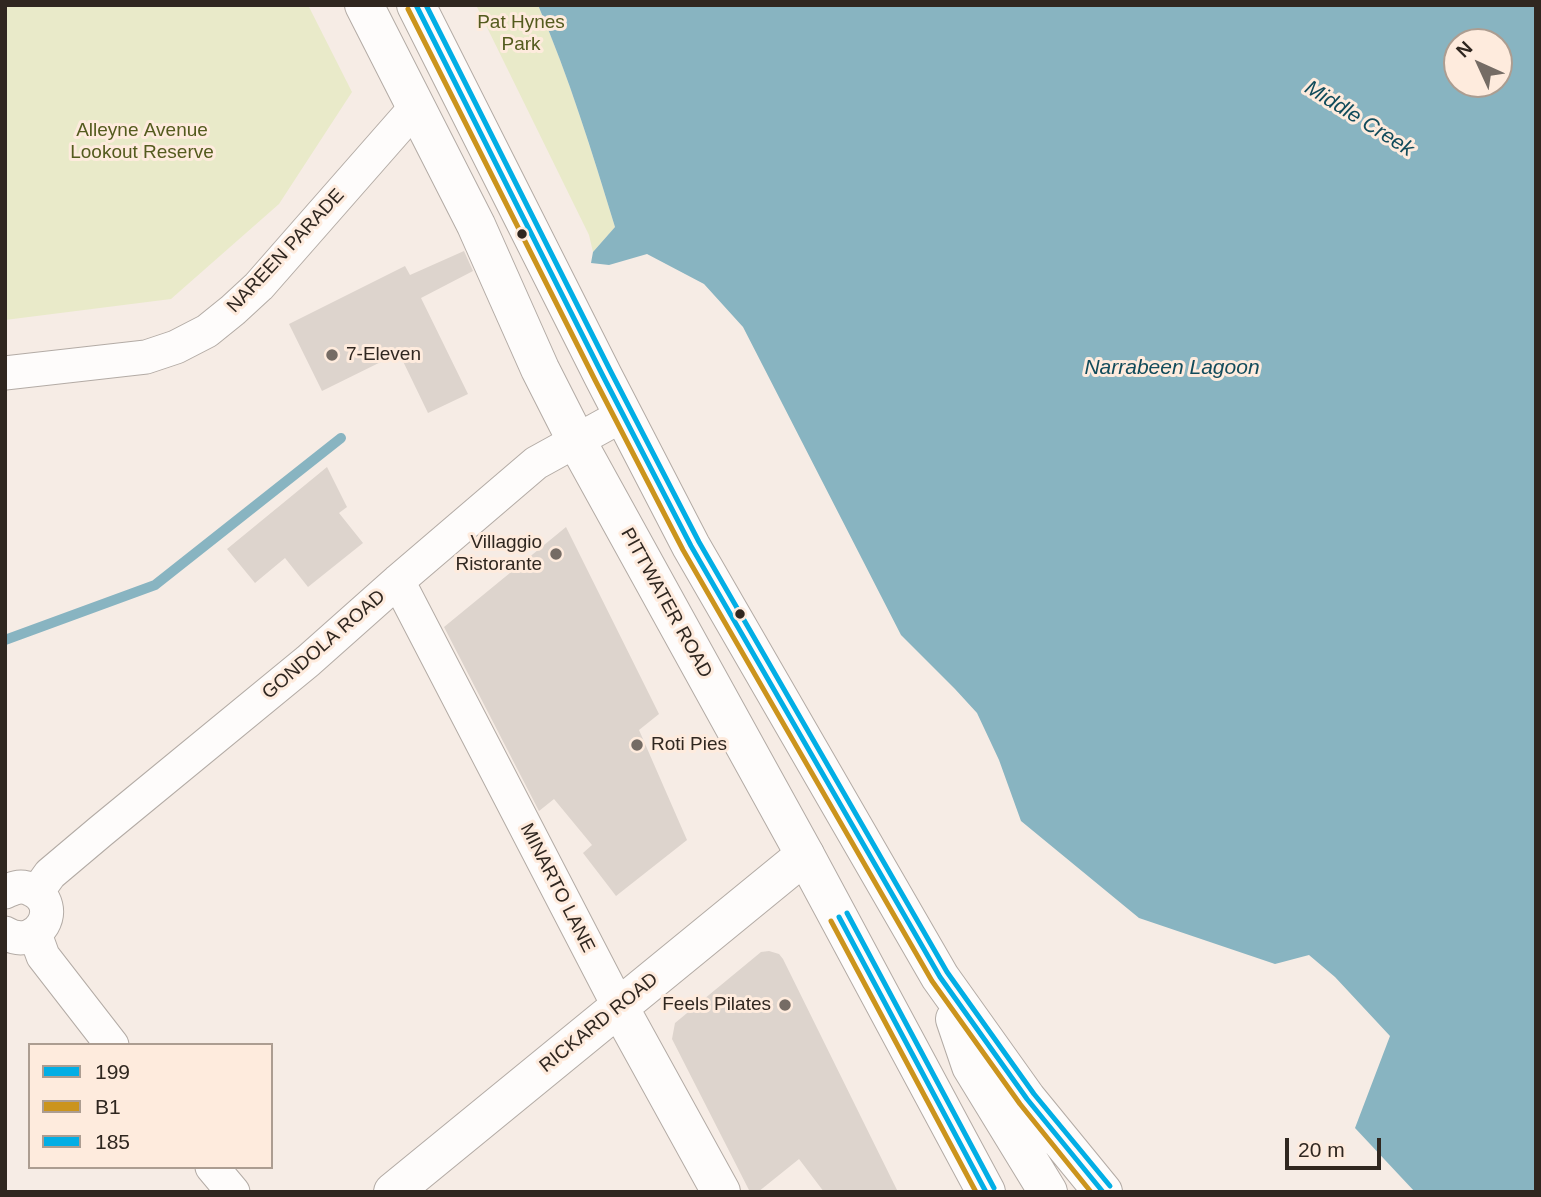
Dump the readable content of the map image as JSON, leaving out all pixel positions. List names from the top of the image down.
{
  "streets": {
    "main road": ["PITTWATER ROAD", "MINARTO LANE", "RICKARD ROAD"],
    "street": ["NAREEN PARADE", "GONDOLA ROAD"]
  },
  "crossings": [
    ["NAREEN PARADE", "PITTWATER ROAD"],
    ["PITTWATER ROAD", "GONDOLA ROAD"],
    ["PITTWATER ROAD", "RICKARD ROAD"],
    ["GONDOLA ROAD", "MINARTO LANE"],
    ["MINARTO LANE", "RICKARD ROAD"]
  ],
  "water": ["Middle Creek", "Narrabeen Lagoon"],
  "parks": ["Pat Hynes Park", "Alleyne Avenue Lookout Reserve"],
  "places": [
    "7-Eleven",
    "Villaggio Ristorante",
    "Roti Pies",
    "Feels Pilates"
  ],
  "lines": ["transit line 199", "transit line 185", "transit line B1"],
  "legend": ["199", "B1", "185"],
  "scale_bar": "20 m",
  "north": "top left"
}
